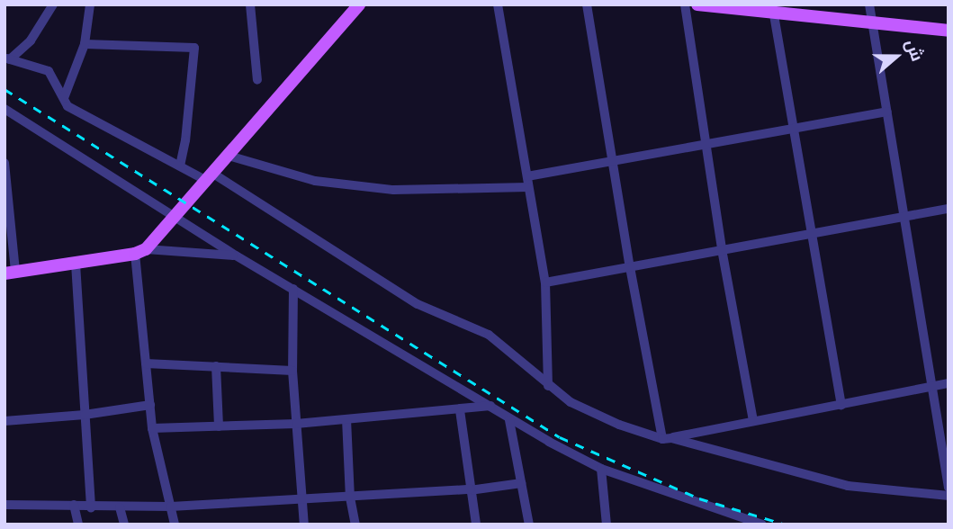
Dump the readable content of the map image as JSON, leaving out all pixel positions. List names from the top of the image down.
{
  "north": "right"
}
